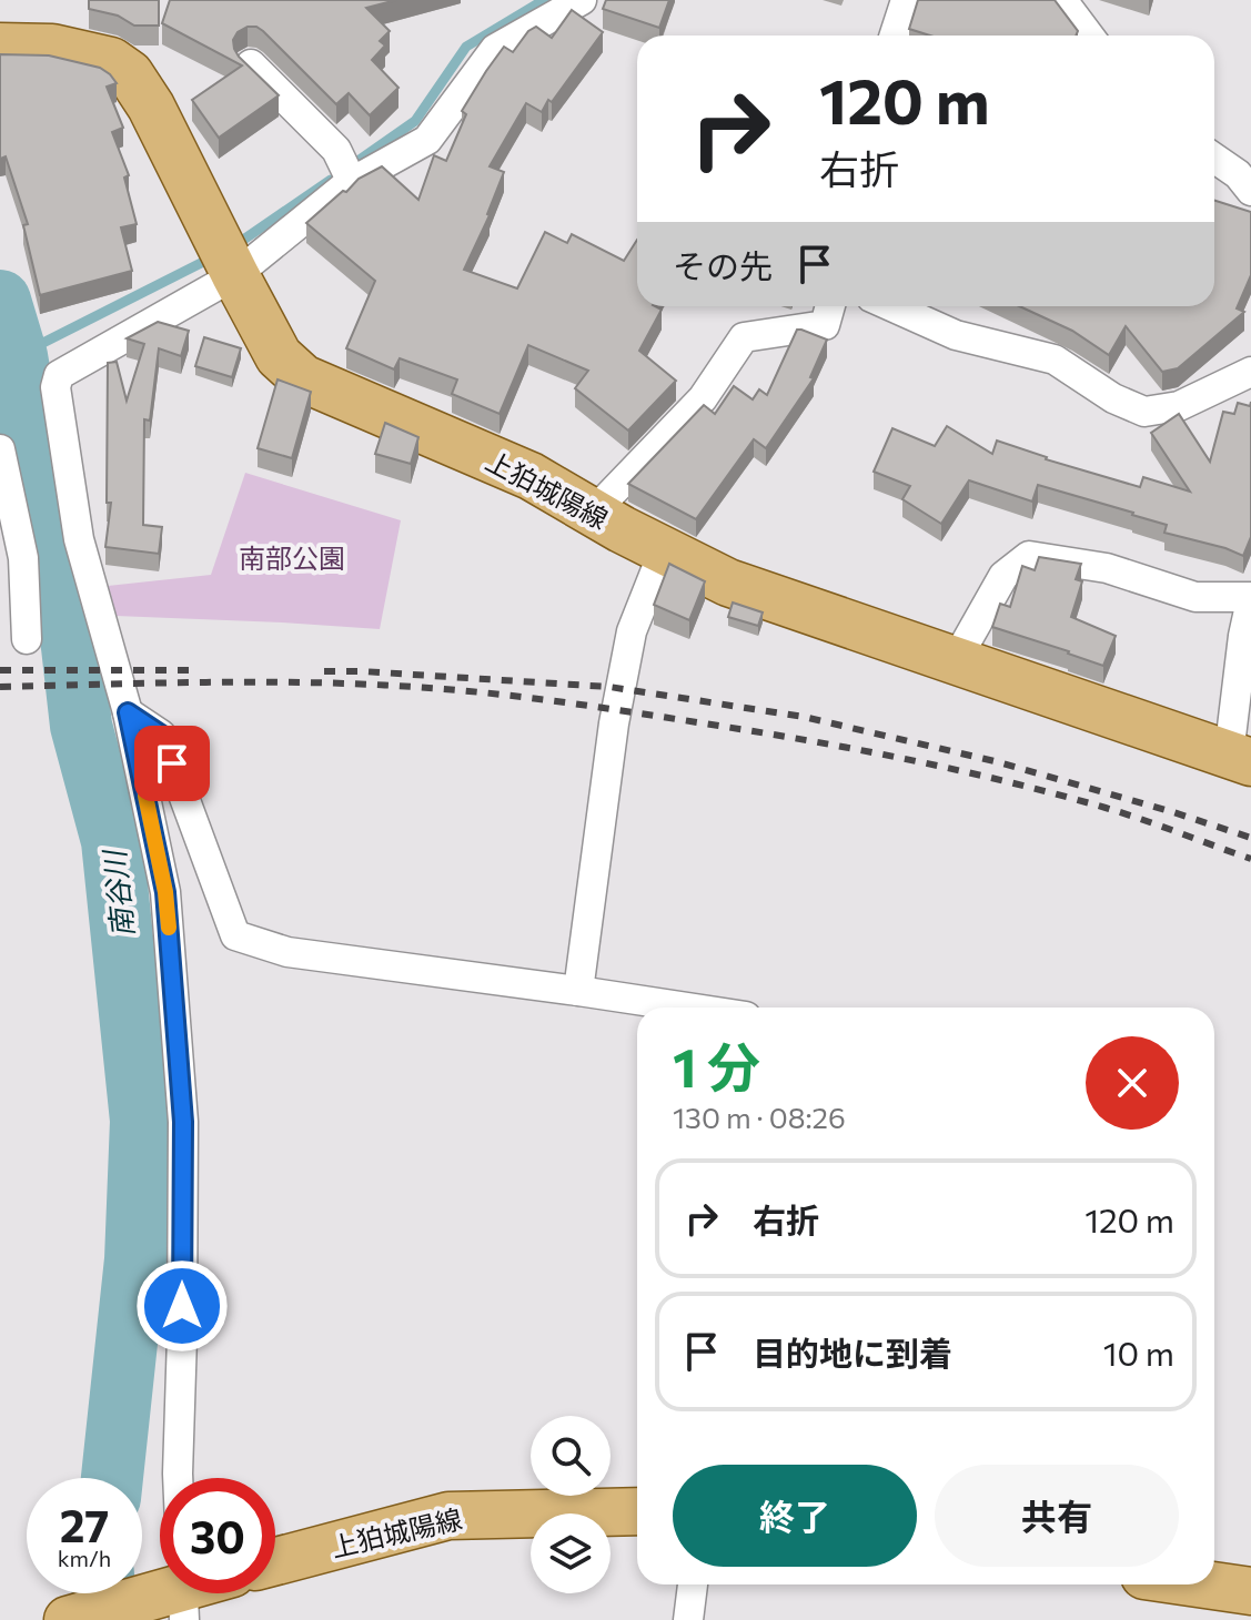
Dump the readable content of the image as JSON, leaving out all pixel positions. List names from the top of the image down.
{
  "streets": {
    "main road": ["上狛城陽線"]
  },
  "water": ["南谷川"],
  "parks": ["南部公園"],
  "page": {
    "turn": ["120 m", "右折"],
    "then": "その先",
    "heading": ["1 分", "130 m · 08:26"],
    "list": [
      {
        "name": "右折",
        "value": "120 m"
      },
      {
        "name": "目的地に到着",
        "value": "10 m"
      }
    ],
    "buttons": ["終了", "共有"],
    "speed": "27 km/h",
    "limit": "30"
  }
}
